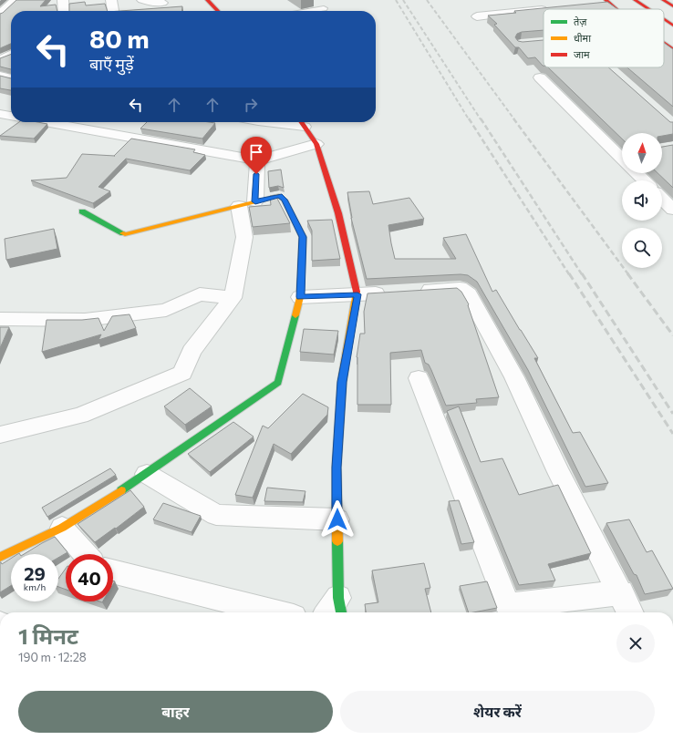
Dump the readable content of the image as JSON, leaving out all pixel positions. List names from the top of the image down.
{
  "legend": ["तेज़", "धीमा", "जाम"],
  "north": "top",
  "page": {
    "turn": ["80 m", "बाएँ मुड़ें"],
    "speed": "29 km/h",
    "limit": "40",
    "heading": ["1 मिनट", "190 m · 12:28"],
    "buttons": ["बाहर", "शेयर करें"]
  }
}
